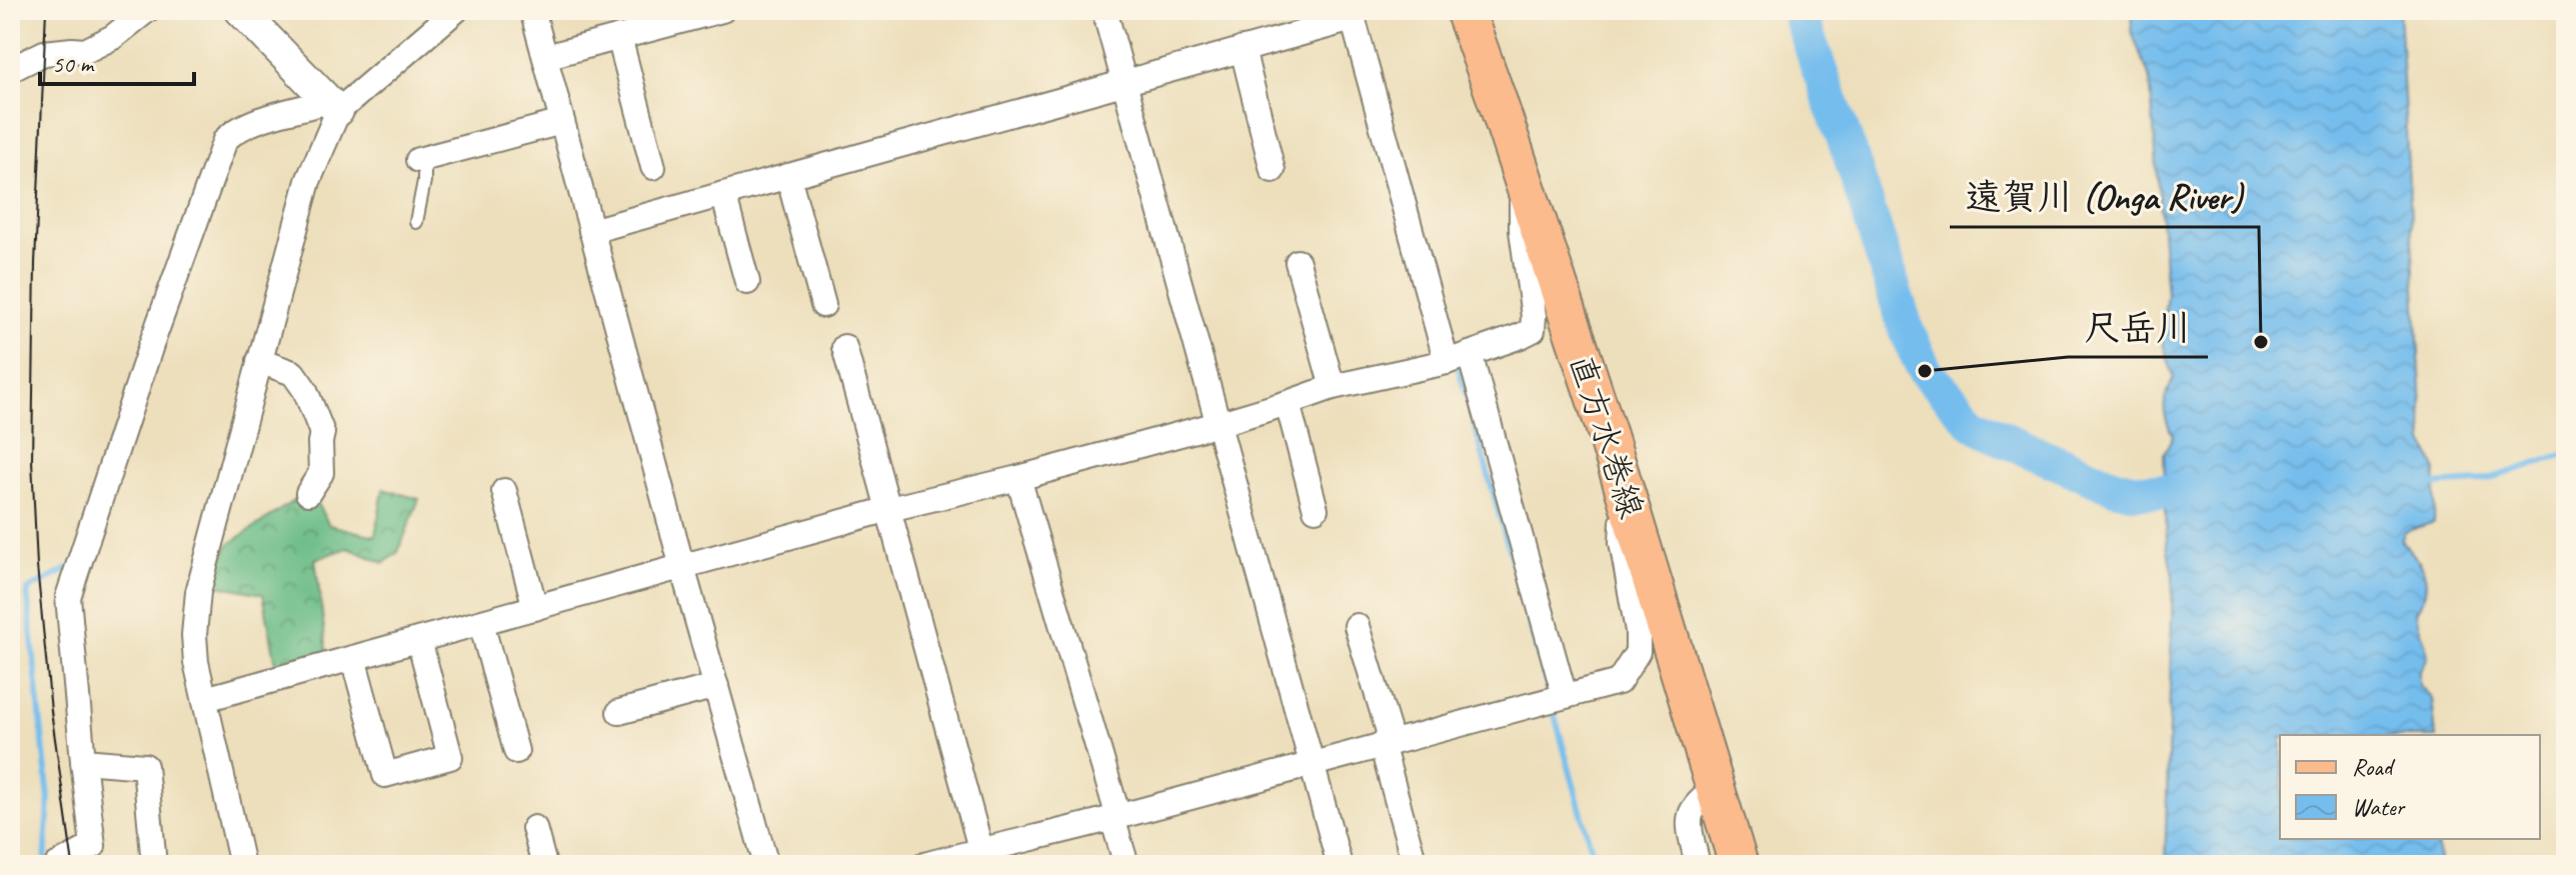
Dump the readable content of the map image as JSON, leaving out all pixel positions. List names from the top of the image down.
{
  "streets": {
    "main road": ["直方水巻線"]
  },
  "places": ["遠賀川 (Onga River)", "尺岳川"],
  "legend": ["Road", "Water"],
  "scale_bar": "50 m"
}
